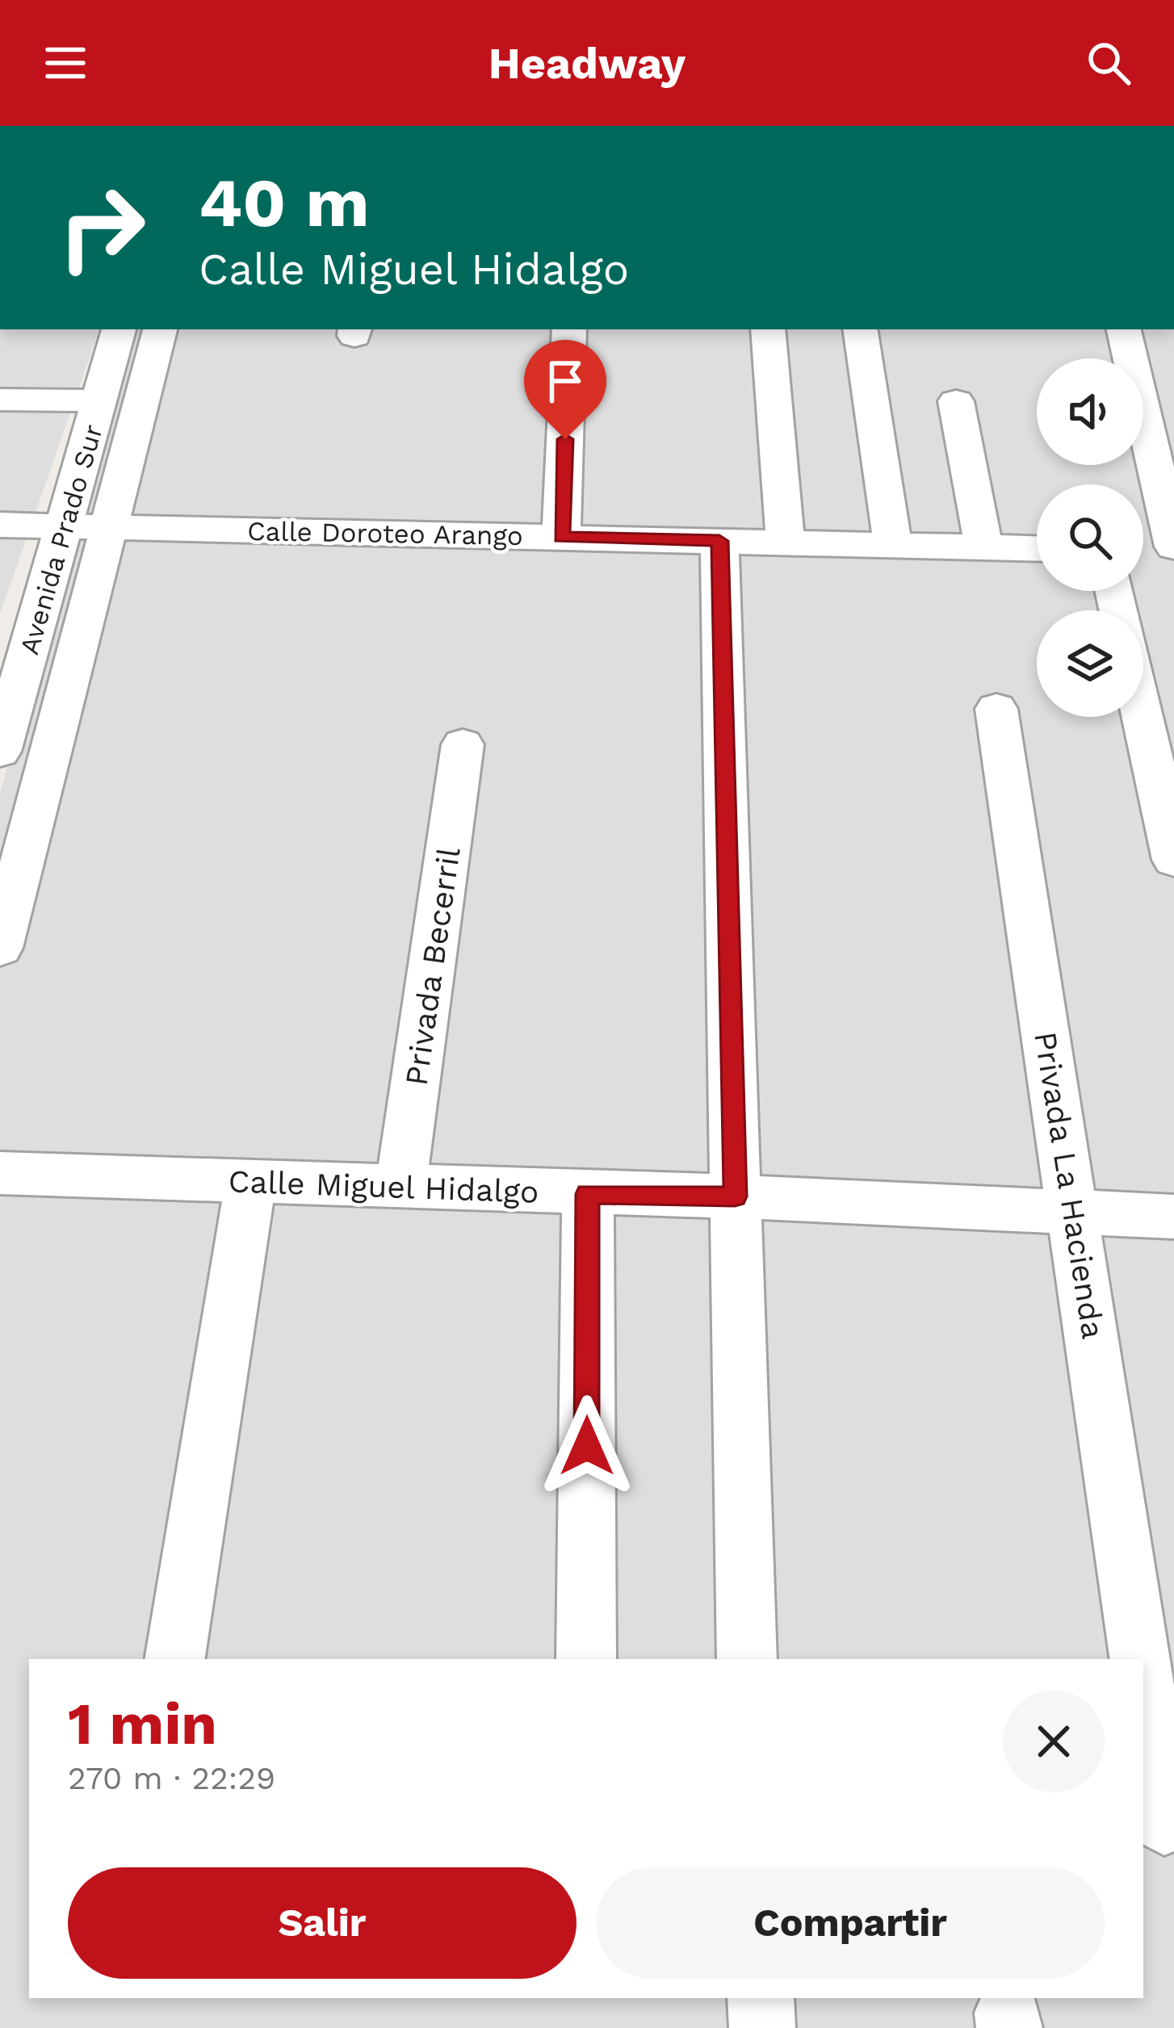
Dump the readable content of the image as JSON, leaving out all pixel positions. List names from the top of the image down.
{
  "streets": {
    "street": [
      "Calle Doroteo Arango",
      "Avenida Prado Sur",
      "Privada Becerril",
      "Privada La Hacienda",
      "Calle Miguel Hidalgo"
    ]
  },
  "crossings": [
    ["Calle Doroteo Arango", "Avenida Prado Sur"],
    ["Privada Becerril", "Calle Miguel Hidalgo"],
    ["Privada La Hacienda", "Calle Miguel Hidalgo"]
  ],
  "page": {
    "header": "Headway",
    "turn": ["40 m", "Calle Miguel Hidalgo"],
    "heading": ["1 min", "270 m · 22:29"],
    "buttons": ["Salir", "Compartir"]
  }
}
